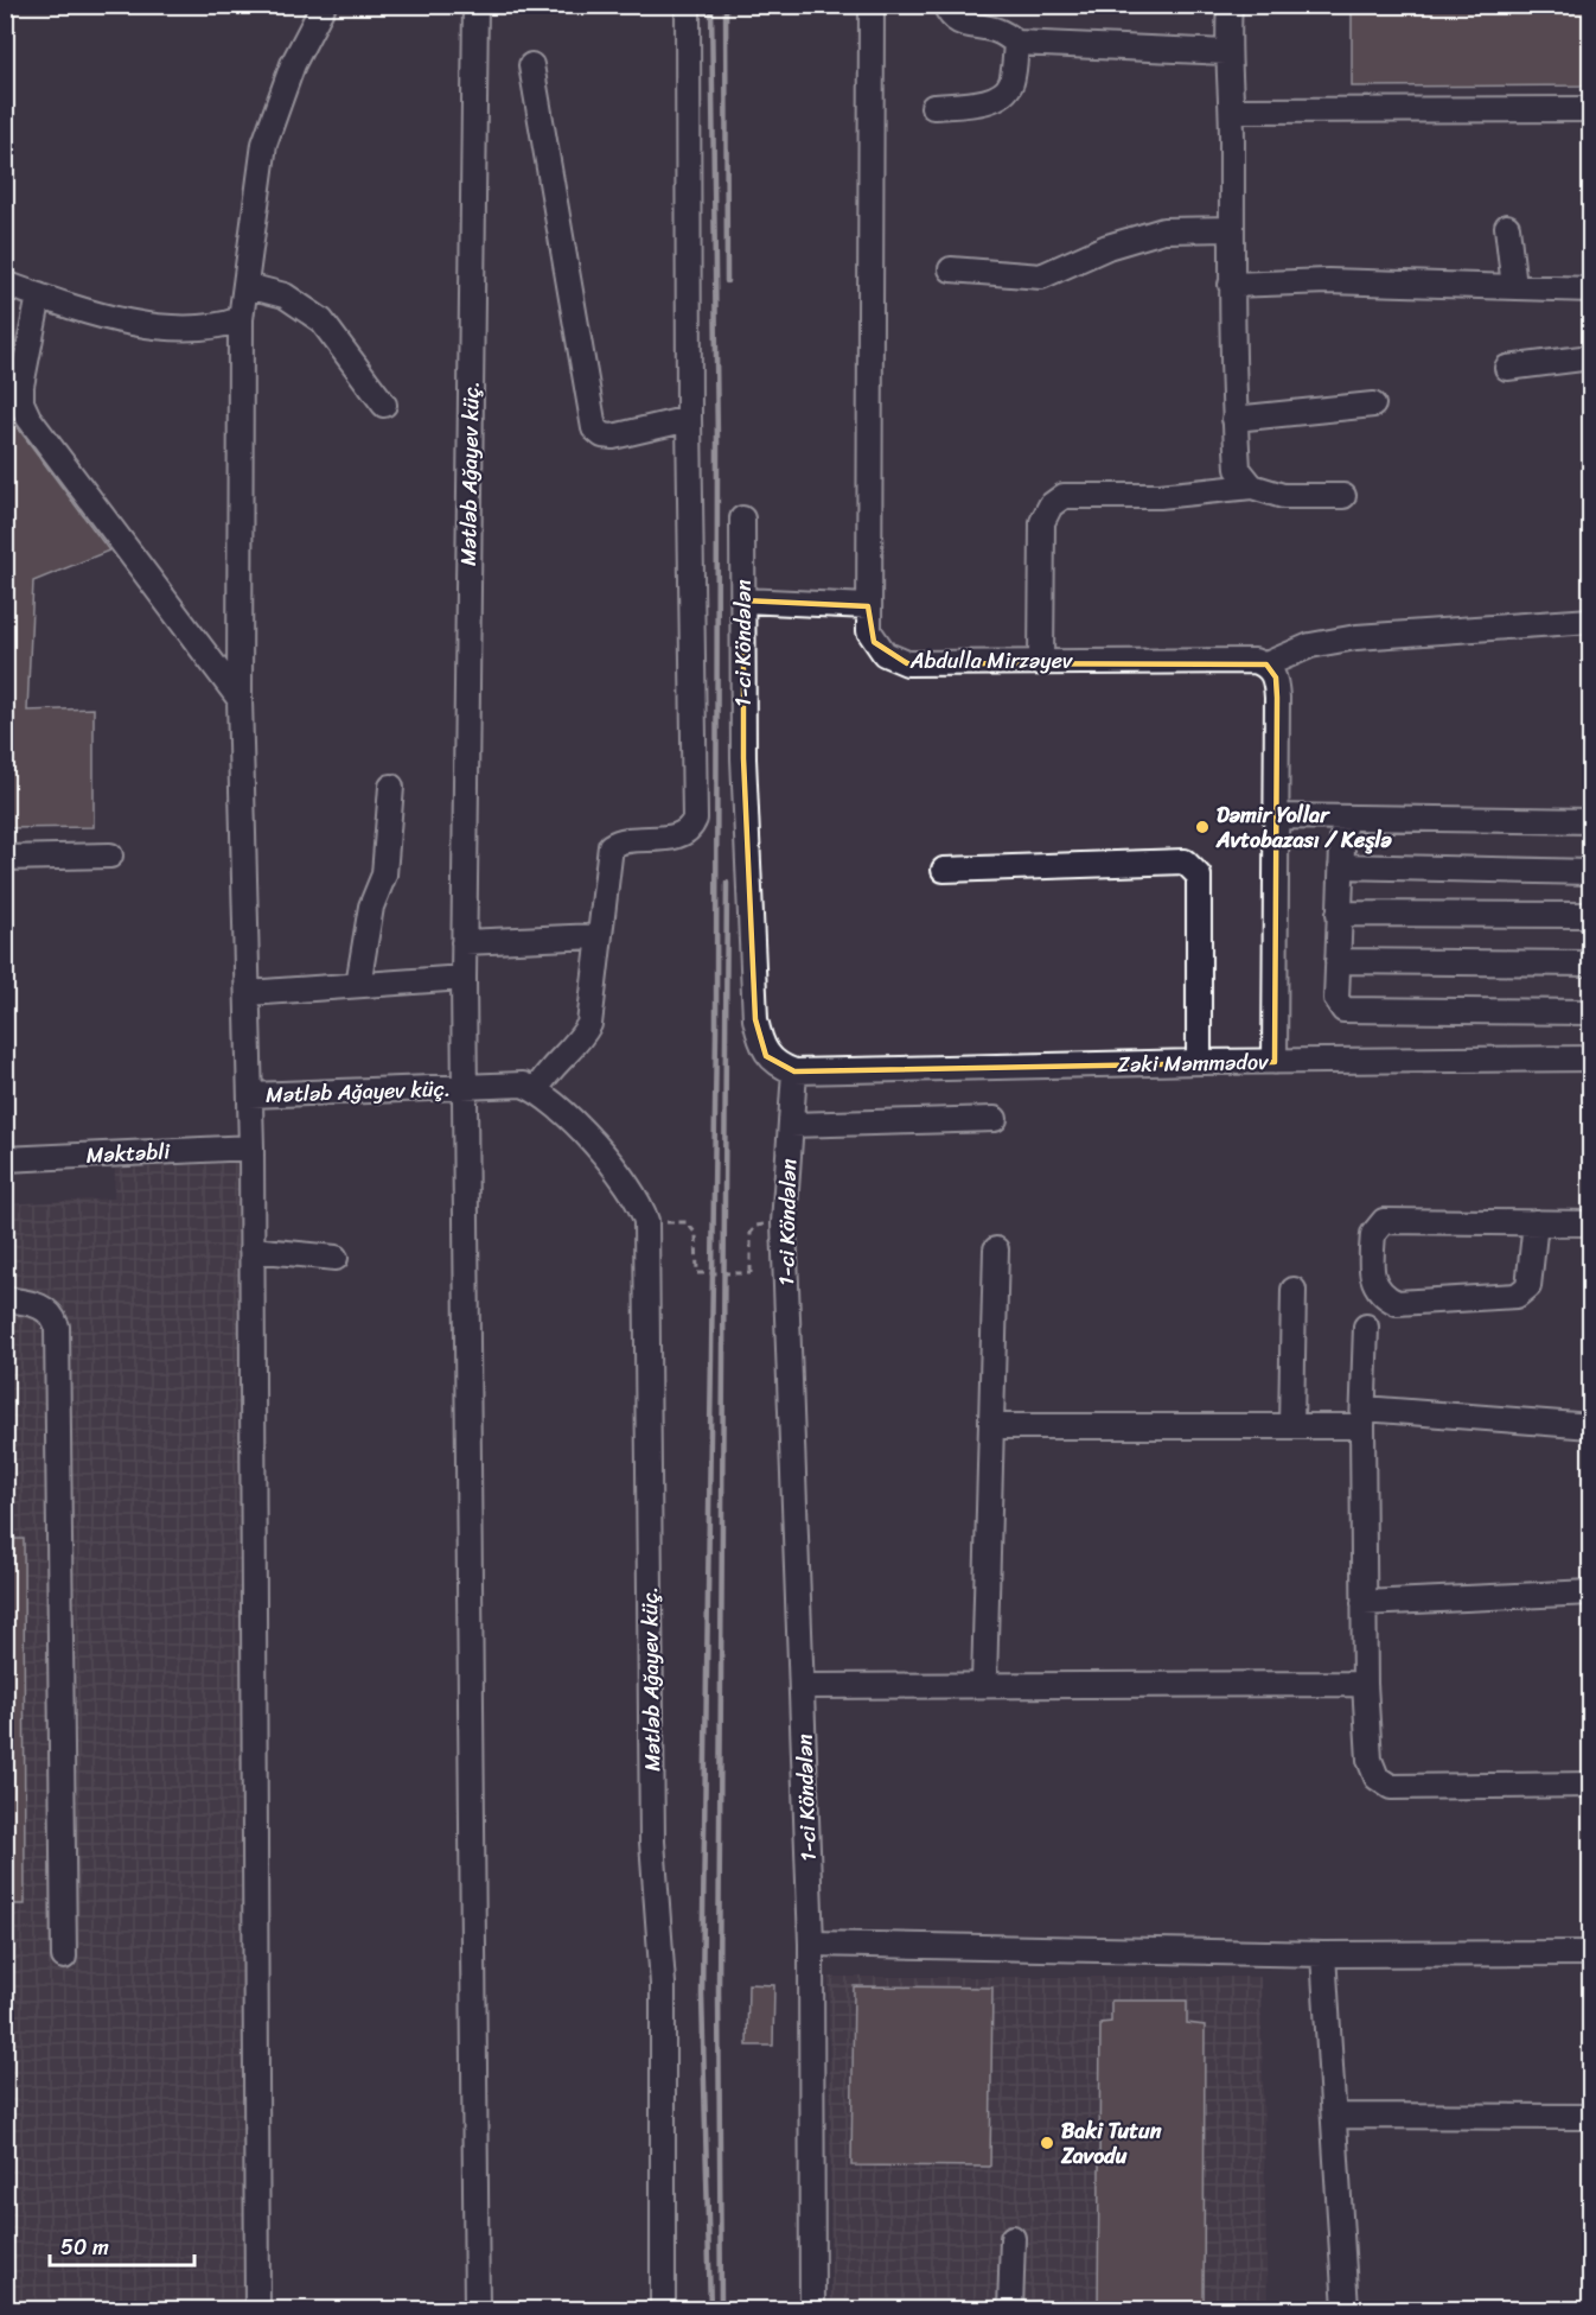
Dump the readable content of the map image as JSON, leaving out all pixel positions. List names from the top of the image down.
{
  "streets": {
    "street": [
      "Mətləb Ağayev küç.",
      "1-ci Köndələn",
      "Abdulla Mirzəyev",
      "Zəki Məmmədov",
      "Məktəbli"
    ]
  },
  "crossings": [
    ["1-ci Köndələn", "Zəki Məmmədov"]
  ],
  "places": ["Dəmir Yollar Avtobazası / Keşlə", "Baki Tutun Zavodu"],
  "scale_bar": "50 m"
}
